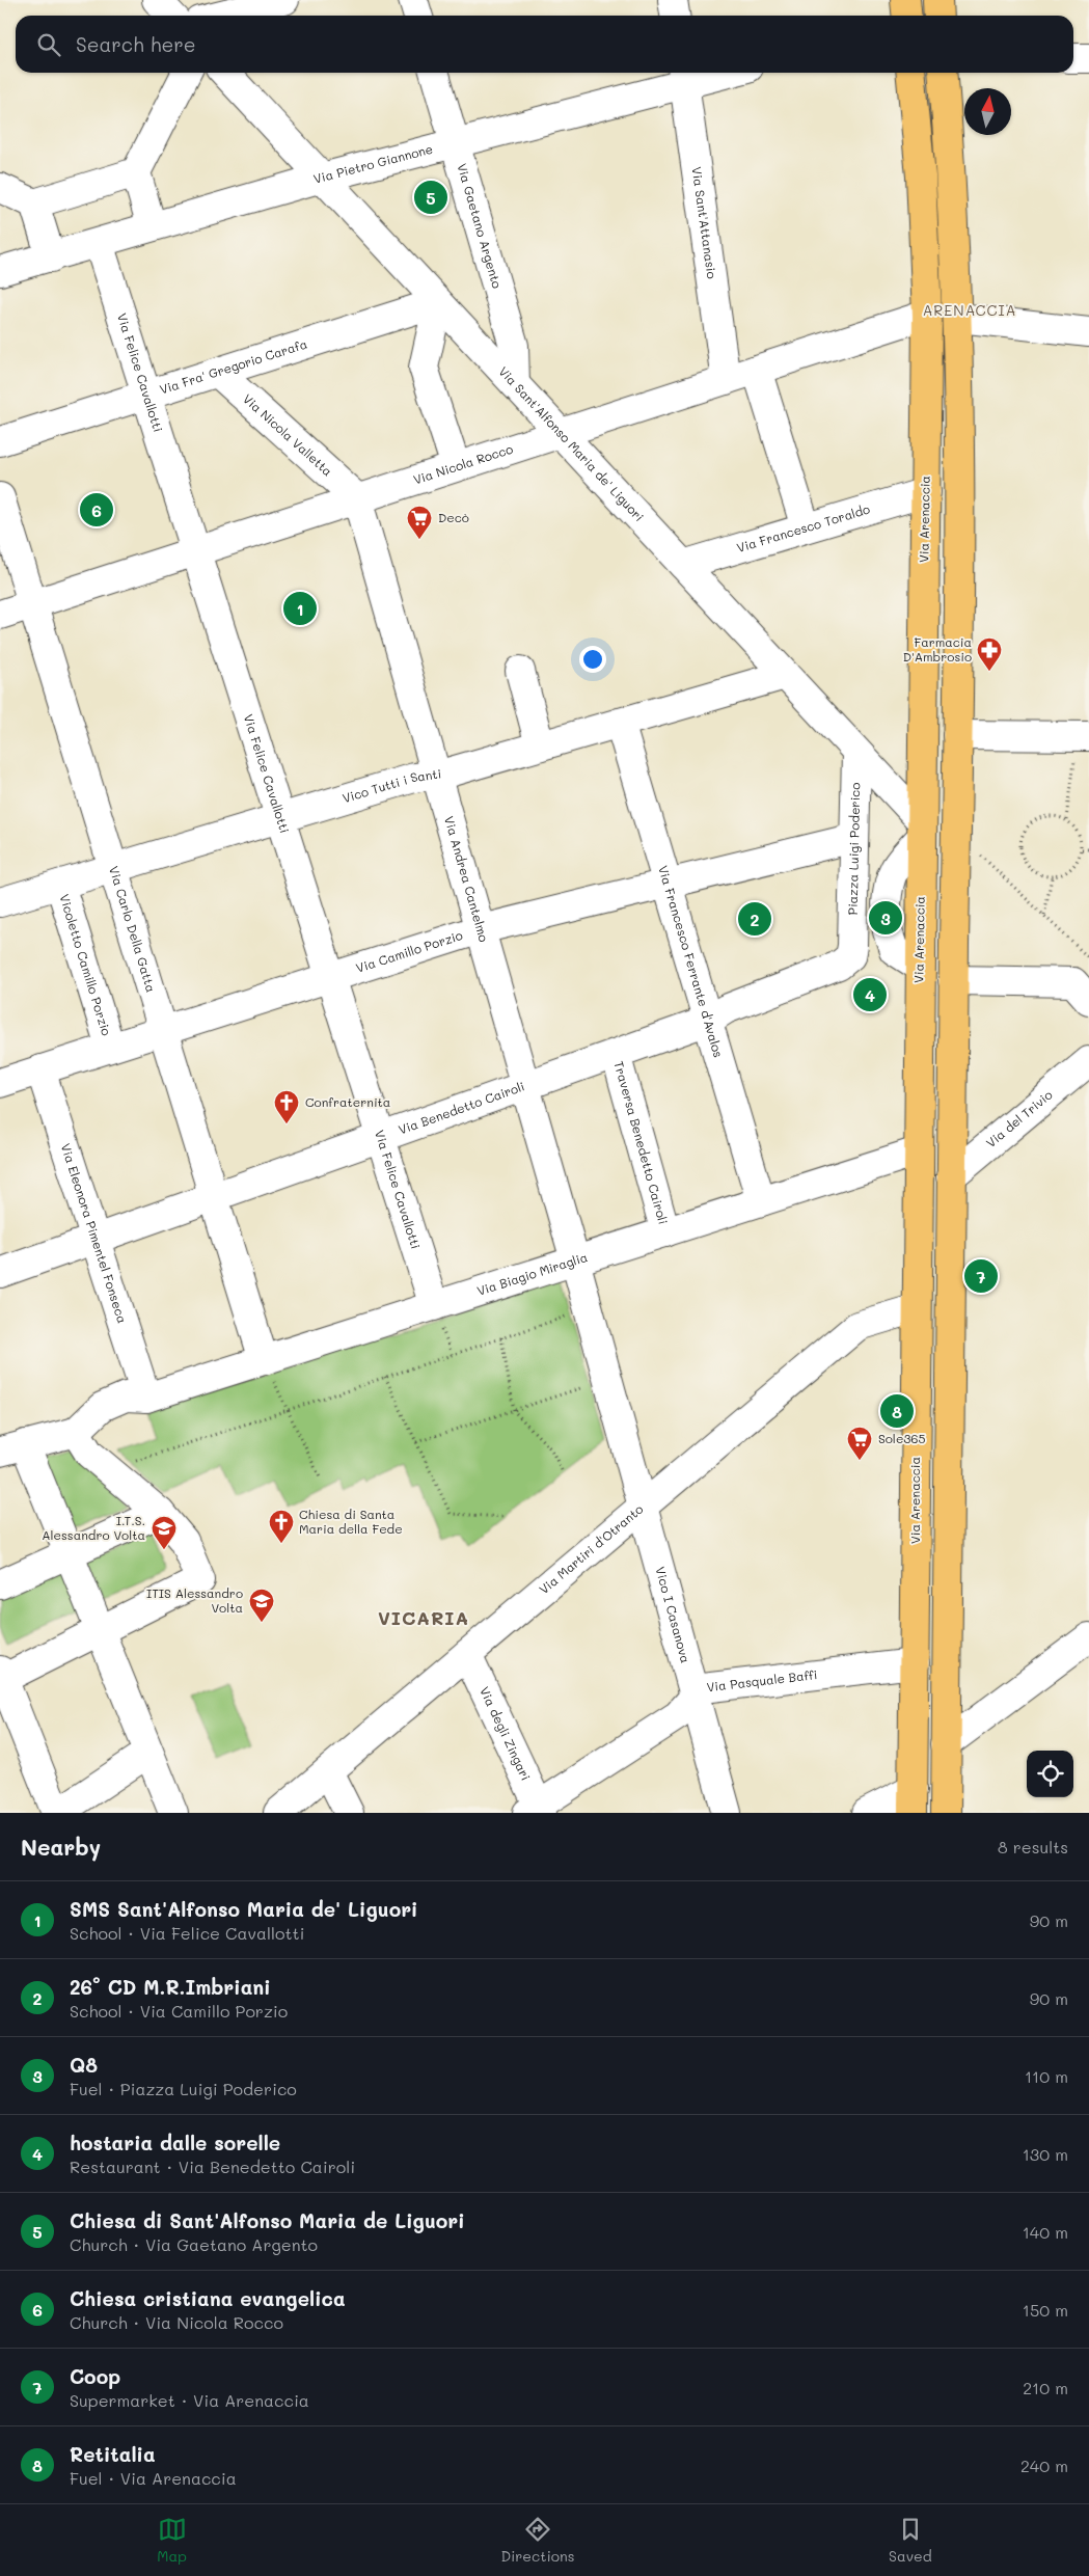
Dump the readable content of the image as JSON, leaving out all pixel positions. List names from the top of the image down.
{
  "streets": {
    "main road": ["Via Arenaccia"],
    "street": [
      "Via Pietro Giannone",
      "Via Sant'Attanasio",
      "Via Gaetano Argento",
      "Via Fra' Gregorio Carafa",
      "Via Felice Cavallotti",
      "Via Nicola Valletta",
      "Via Sant'Alfonso Maria de' Liguori",
      "Via Nicola Rocco",
      "Via Francesco Toraldo",
      "Vico Tutti i Santi",
      "Piazza Luigi Poderico",
      "Via Andrea Cantelmo",
      "Via Carlo Della Gatta",
      "Via Camillo Porzio",
      "Via Francesco Ferrante d'Avalos",
      "Vicoletto Camillo Porzio",
      "Via Benedetto Cairoli",
      "Via del Trivio",
      "Traversa Benedetto Cairoli",
      "Via Eleonora Pimentel Fonseca",
      "Via Biagio Miraglia",
      "Via Martiri d'Otranto",
      "Vico I Casanova",
      "Via Pasquale Baffi",
      "Via degli Zingari"
    ]
  },
  "crossings": [
    ["Via Pietro Giannone", "Via Sant'Attanasio"],
    ["Via Pietro Giannone", "Via Gaetano Argento"],
    ["Via Pietro Giannone", "Via Felice Cavallotti"],
    ["Via Pietro Giannone", "Via Sant'Alfonso Maria de' Liguori"],
    ["Via Sant'Attanasio", "Via Nicola Rocco"],
    ["Via Gaetano Argento", "Via Sant'Alfonso Maria de' Liguori"],
    ["Via Fra' Gregorio Carafa", "Via Felice Cavallotti"],
    ["Via Fra' Gregorio Carafa", "Via Nicola Valletta"],
    ["Via Fra' Gregorio Carafa", "Via Sant'Alfonso Maria de' Liguori"],
    ["Via Felice Cavallotti", "Via Nicola Rocco"],
    ["Via Felice Cavallotti", "Vico Tutti i Santi"],
    ["Via Felice Cavallotti", "Via Camillo Porzio"],
    ["Via Felice Cavallotti", "Via Benedetto Cairoli"],
    ["Via Felice Cavallotti", "Via Biagio Miraglia"],
    ["Via Nicola Valletta", "Via Nicola Rocco"],
    ["Via Nicola Valletta", "Via Andrea Cantelmo"],
    ["Via Sant'Alfonso Maria de' Liguori", "Via Nicola Rocco"],
    ["Via Sant'Alfonso Maria de' Liguori", "Via Arenaccia"],
    ["Via Sant'Alfonso Maria de' Liguori", "Via Francesco Toraldo"],
    ["Via Sant'Alfonso Maria de' Liguori", "Vico Tutti i Santi"],
    ["Via Sant'Alfonso Maria de' Liguori", "Piazza Luigi Poderico"],
    ["Via Nicola Rocco", "Via Arenaccia"],
    ["Via Nicola Rocco", "Via Andrea Cantelmo"],
    ["Via Nicola Rocco", "Via Carlo Della Gatta"],
    ["Via Arenaccia", "Via Francesco Toraldo"],
    ["Via Arenaccia", "Via Biagio Miraglia"],
    ["Via Arenaccia", "Via Martiri d'Otranto"],
    ["Via Arenaccia", "Via Pasquale Baffi"],
    ["Vico Tutti i Santi", "Via Andrea Cantelmo"],
    ["Vico Tutti i Santi", "Via Carlo Della Gatta"],
    ["Vico Tutti i Santi", "Via Francesco Ferrante d'Avalos"],
    ["Vico Tutti i Santi", "Vicoletto Camillo Porzio"],
    ["Piazza Luigi Poderico", "Via Camillo Porzio"],
    ["Piazza Luigi Poderico", "Via Benedetto Cairoli"],
    ["Via Andrea Cantelmo", "Via Camillo Porzio"],
    ["Via Andrea Cantelmo", "Via Benedetto Cairoli"],
    ["Via Andrea Cantelmo", "Via Biagio Miraglia"],
    ["Via Andrea Cantelmo", "Vico I Casanova"],
    ["Via Carlo Della Gatta", "Via Camillo Porzio"],
    ["Via Carlo Della Gatta", "Via Benedetto Cairoli"],
    ["Via Carlo Della Gatta", "Via Biagio Miraglia"],
    ["Via Camillo Porzio", "Via Francesco Ferrante d'Avalos"],
    ["Via Camillo Porzio", "Vicoletto Camillo Porzio"],
    ["Via Camillo Porzio", "Via Eleonora Pimentel Fonseca"],
    ["Via Francesco Ferrante d'Avalos", "Via Benedetto Cairoli"],
    ["Via Francesco Ferrante d'Avalos", "Via Biagio Miraglia"],
    ["Via Benedetto Cairoli", "Traversa Benedetto Cairoli"],
    ["Via Benedetto Cairoli", "Via Eleonora Pimentel Fonseca"],
    ["Traversa Benedetto Cairoli", "Via Biagio Miraglia"],
    ["Via Eleonora Pimentel Fonseca", "Via Biagio Miraglia"],
    ["Via Martiri d'Otranto", "Vico I Casanova"],
    ["Via Martiri d'Otranto", "Via degli Zingari"],
    ["Vico I Casanova", "Via Pasquale Baffi"],
    ["Via Pasquale Baffi", "Via degli Zingari"]
  ],
  "districts": ["ARENACCIA", "VICARIA"],
  "places": {
    "supermarket": ["Decò", "Sole365"],
    "pharmacy": ["Farmacia D'Ambrosio"],
    "church": ["Confraternita", "Chiesa di Santa Maria della Fede"],
    "school or university": ["I.T.S. Alessandro Volta", "ITIS Alessandro Volta"]
  },
  "north": "top",
  "page": {
    "search": "Search here",
    "pins": [
      "5",
      "6",
      "1",
      "3",
      "2",
      "4",
      "7",
      "8"
    ],
    "heading": ["Nearby", "8 results"],
    "list": [
      {
        "mark": "1",
        "name": "SMS Sant'Alfonso Maria de' Liguori",
        "note": "School · Via Felice Cavallotti",
        "value": "90 m"
      },
      {
        "mark": "2",
        "name": "26° CD M.R.Imbriani",
        "note": "School · Via Camillo Porzio",
        "value": "90 m"
      },
      {
        "mark": "3",
        "name": "Q8",
        "note": "Fuel · Piazza Luigi Poderico",
        "value": "110 m"
      },
      {
        "mark": "4",
        "name": "hostaria dalle sorelle",
        "note": "Restaurant · Via Benedetto Cairoli",
        "value": "130 m"
      },
      {
        "mark": "5",
        "name": "Chiesa di Sant'Alfonso Maria de Liguori",
        "note": "Church · Via Gaetano Argento",
        "value": "140 m"
      },
      {
        "mark": "6",
        "name": "Chiesa cristiana evangelica",
        "note": "Church · Via Nicola Rocco",
        "value": "150 m"
      },
      {
        "mark": "7",
        "name": "Coop",
        "note": "Supermarket · Via Arenaccia",
        "value": "210 m"
      },
      {
        "mark": "8",
        "name": "Retitalia",
        "note": "Fuel · Via Arenaccia",
        "value": "240 m"
      }
    ],
    "nav": ["Map", "Directions", "Saved"]
  }
}
